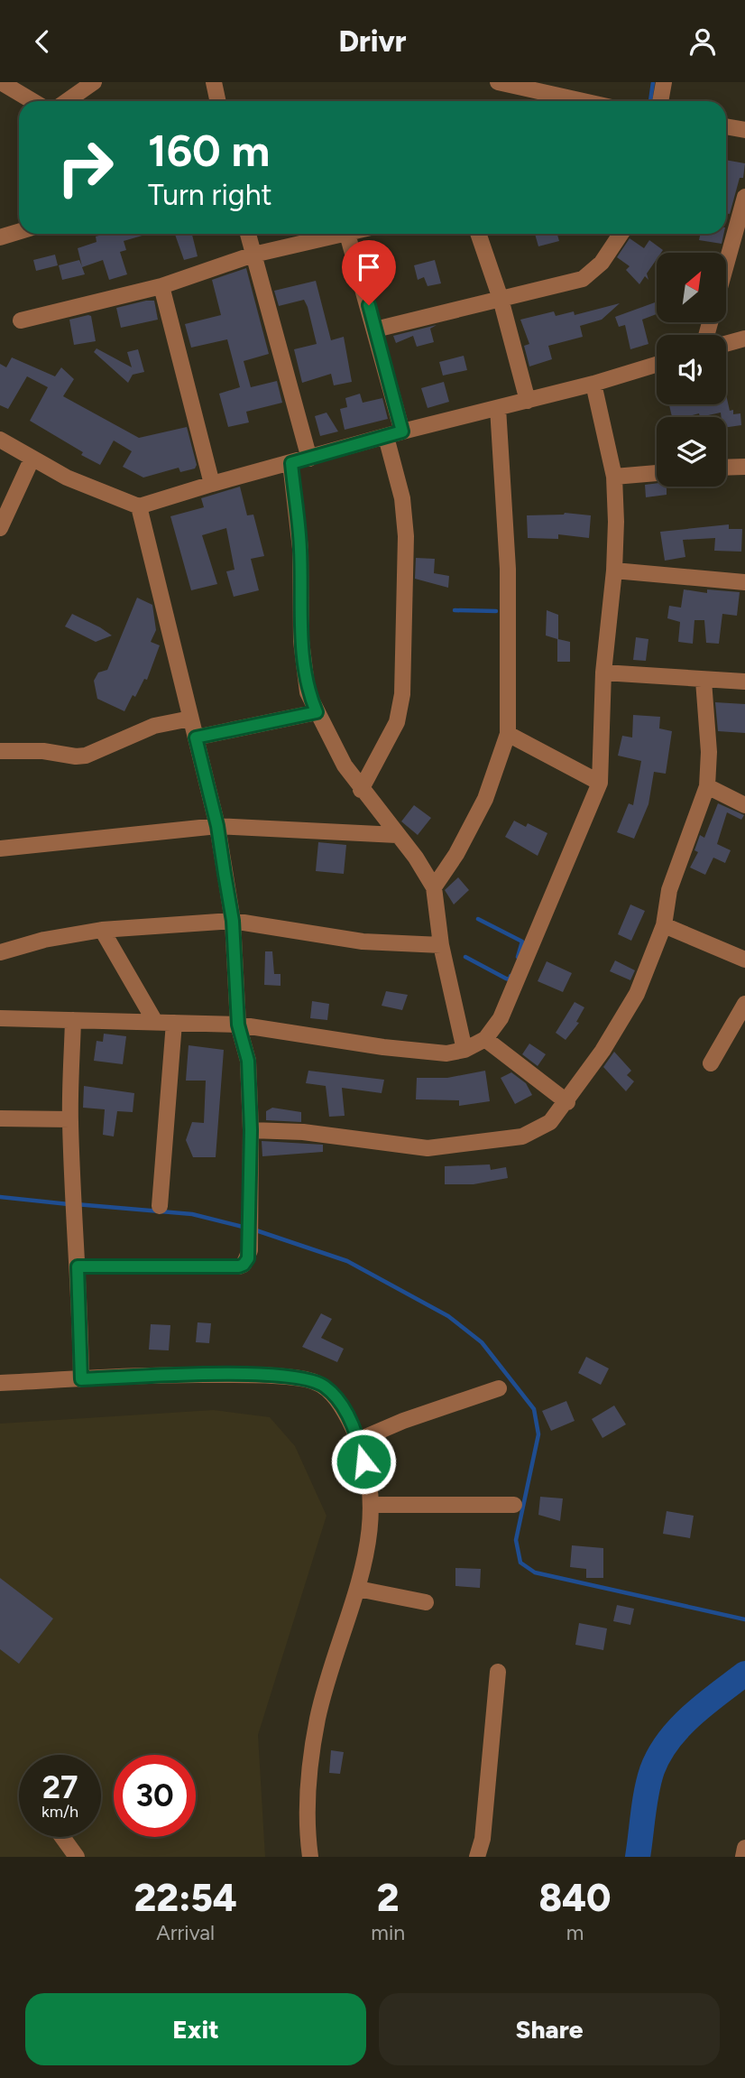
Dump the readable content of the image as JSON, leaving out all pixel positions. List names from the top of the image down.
{
  "north": "top right",
  "page": {
    "header": "Drivr",
    "turn": ["160 m", "Turn right"],
    "speed": "27 km/h",
    "limit": "30",
    "eta": [
      "22:54",
      "Arrival",
      "2",
      "min",
      "840",
      "m"
    ],
    "buttons": ["Exit", "Share"]
  }
}
